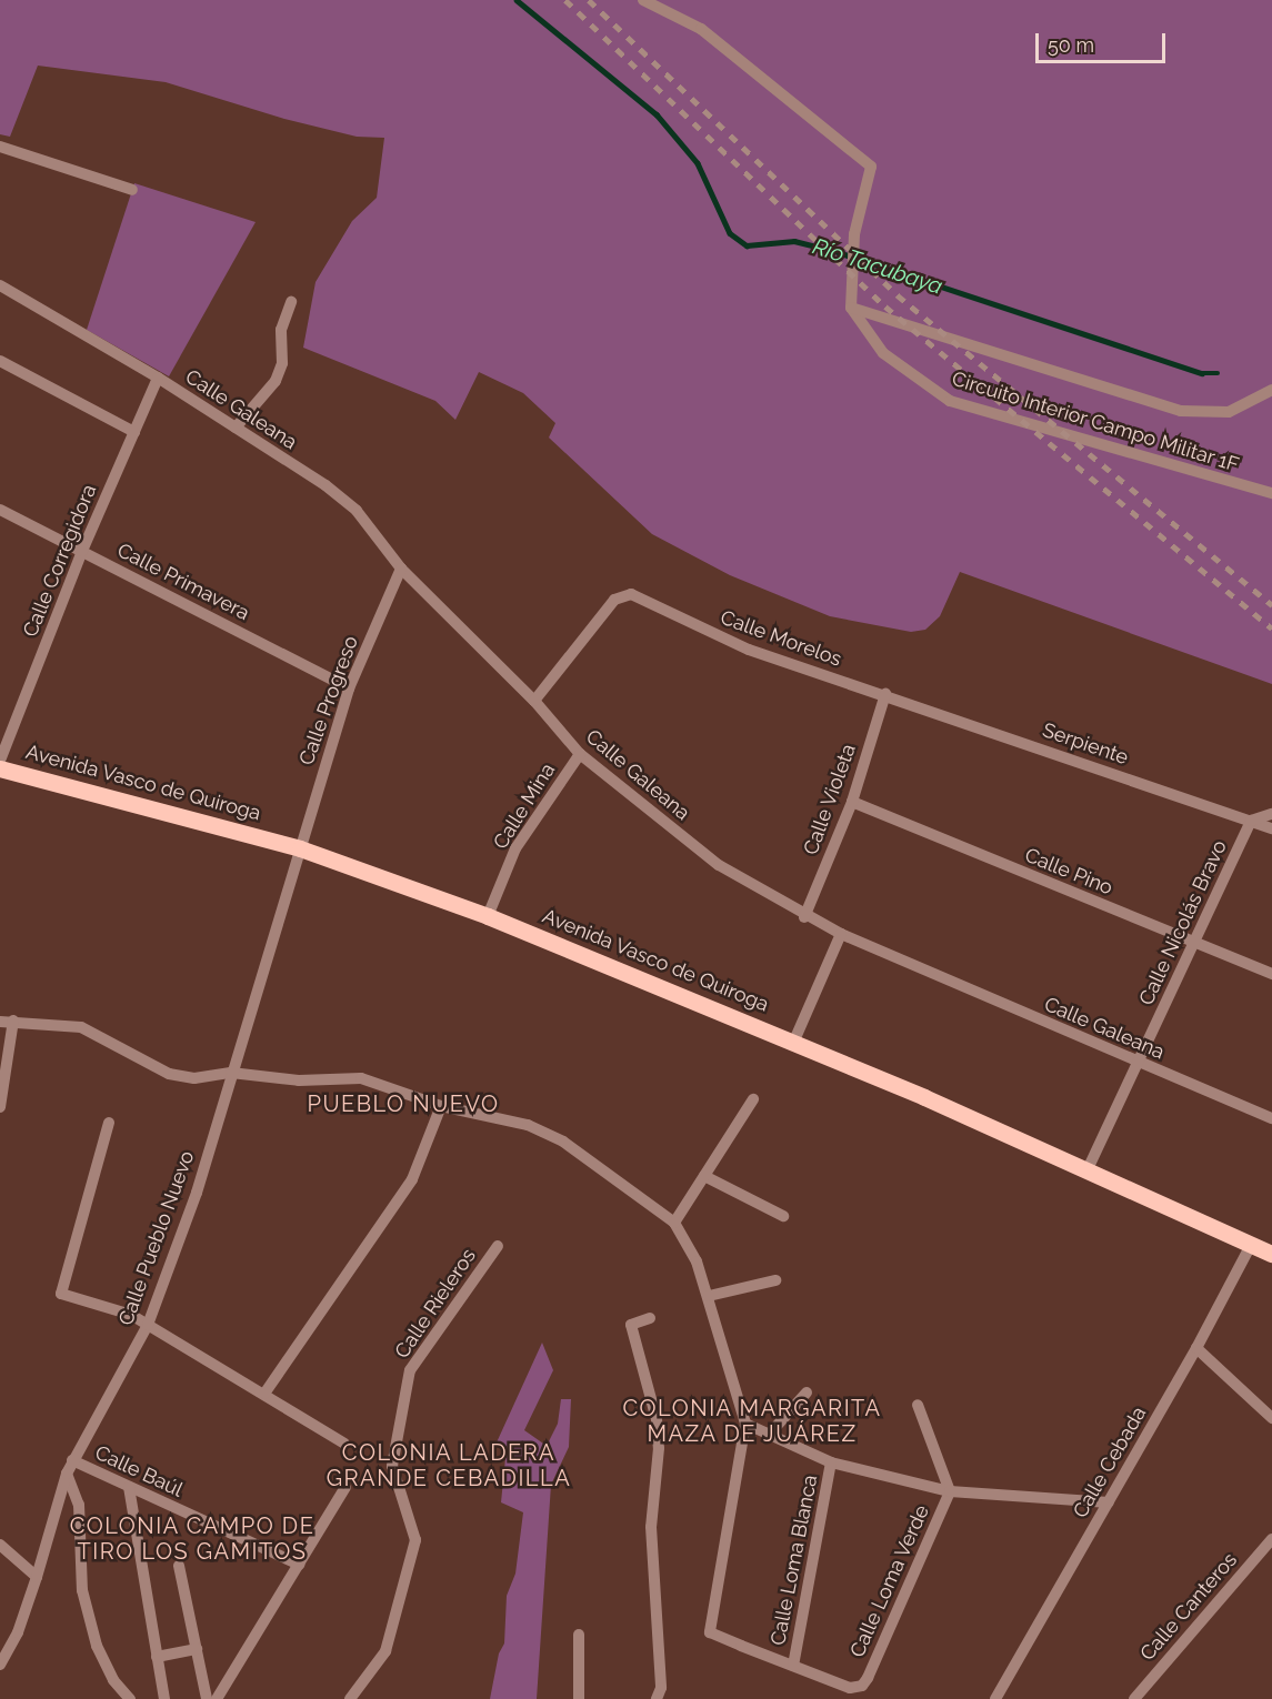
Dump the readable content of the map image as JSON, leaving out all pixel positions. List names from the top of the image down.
{
  "streets": {
    "main road": ["Avenida Vasco de Quiroga"],
    "street": [
      "Calle Galeana",
      "Circuito Interior Campo Militar 1F",
      "Calle Corregidora",
      "Calle Primavera",
      "Calle Morelos",
      "Calle Progreso",
      "Serpiente",
      "Calle Violeta",
      "Calle Mina",
      "Calle Pino",
      "Calle Nicolás Bravo",
      "Calle Pueblo Nuevo",
      "Calle Rieleros",
      "Calle Cebada",
      "Calle Baúl",
      "Calle Loma Blanca",
      "Calle Loma Verde",
      "Calle Canteros"
    ]
  },
  "crossings": [
    ["Calle Galeana", "Calle Corregidora"],
    ["Calle Galeana", "Calle Morelos"],
    ["Calle Galeana", "Calle Progreso"],
    ["Calle Galeana", "Calle Violeta"],
    ["Calle Galeana", "Calle Mina"],
    ["Calle Galeana", "Calle Nicolás Bravo"],
    ["Calle Corregidora", "Calle Primavera"],
    ["Calle Primavera", "Calle Progreso"],
    ["Calle Morelos", "Serpiente"],
    ["Calle Morelos", "Calle Violeta"],
    ["Calle Progreso", "Avenida Vasco de Quiroga"],
    ["Calle Progreso", "Calle Pueblo Nuevo"],
    ["Serpiente", "Calle Violeta"],
    ["Serpiente", "Calle Nicolás Bravo"],
    ["Avenida Vasco de Quiroga", "Calle Mina"],
    ["Avenida Vasco de Quiroga", "Calle Nicolás Bravo"],
    ["Avenida Vasco de Quiroga", "Calle Pueblo Nuevo"],
    ["Avenida Vasco de Quiroga", "Calle Cebada"],
    ["Calle Violeta", "Calle Pino"],
    ["Calle Pino", "Calle Nicolás Bravo"],
    ["Calle Pueblo Nuevo", "Calle Baúl"],
    ["Calle Loma Blanca", "Calle Loma Verde"]
  ],
  "districts": [
    "PUEBLO NUEVO",
    "COLONIA MARGARITA MAZA DE JUÁREZ",
    "COLONIA LADERA GRANDE CEBADILLA",
    "COLONIA CAMPO DE TIRO LOS GAMITOS"
  ],
  "water": ["Río Tacubaya"],
  "scale_bar": "50 m"
}
